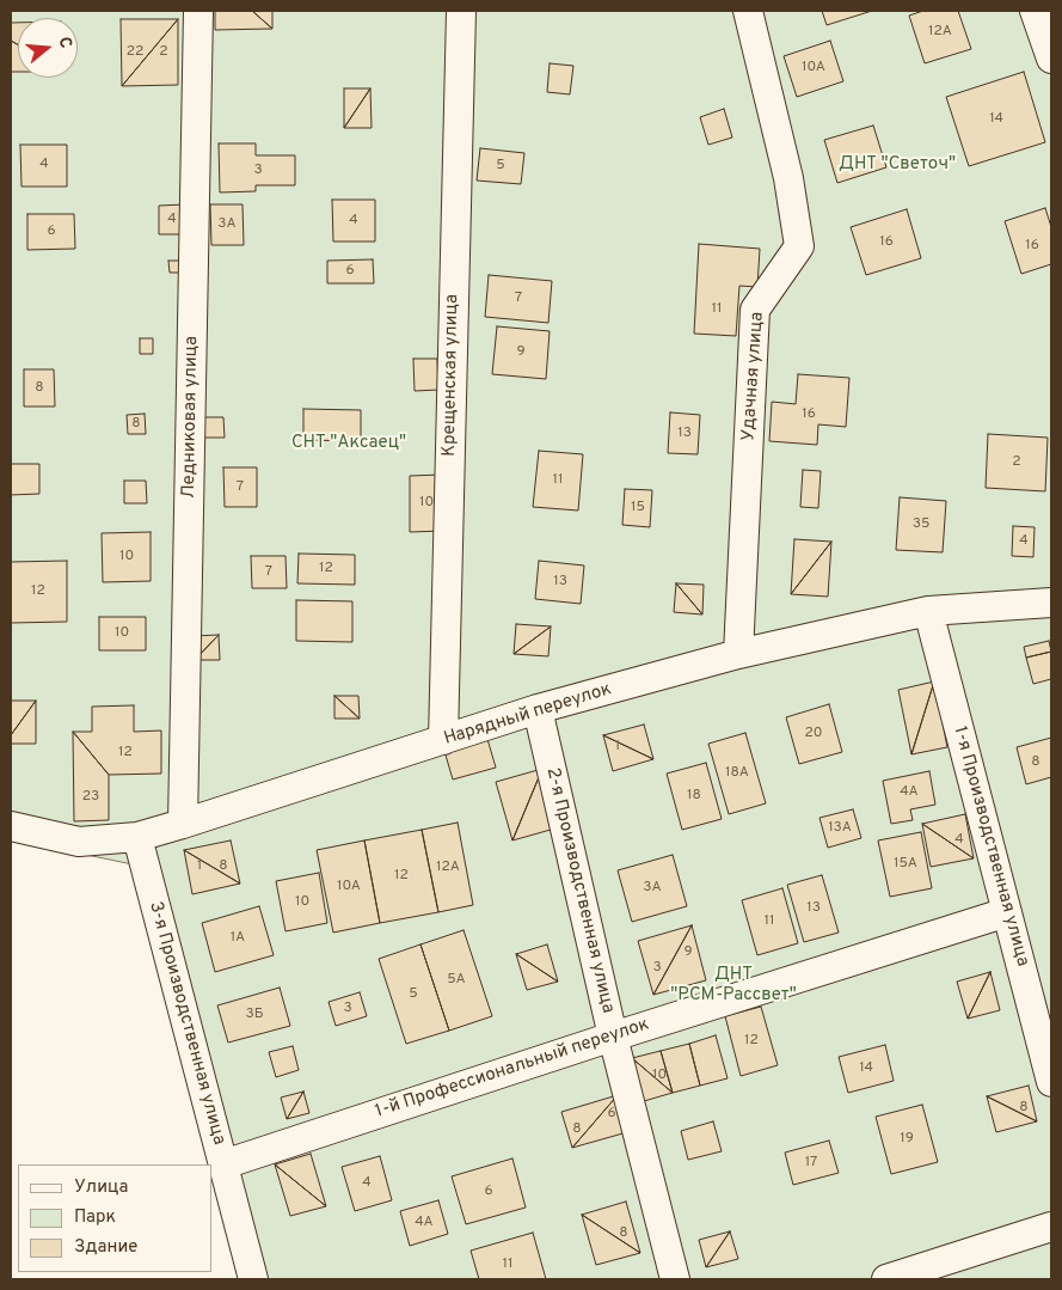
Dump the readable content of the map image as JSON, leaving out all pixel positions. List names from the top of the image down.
{
  "streets": {
    "street": [
      "Крещенская улица",
      "Удачная улица",
      "Ледниковая улица",
      "Нарядный переулок",
      "1-я Производственная улица",
      "2-я Производственная улица",
      "3-я Производственная улица",
      "1-й Профессиональный переулок"
    ]
  },
  "crossings": [
    ["Крещенская улица", "Нарядный переулок"],
    ["Удачная улица", "Нарядный переулок"],
    ["Ледниковая улица", "Нарядный переулок"],
    ["Нарядный переулок", "1-я Производственная улица"],
    ["Нарядный переулок", "2-я Производственная улица"],
    ["Нарядный переулок", "3-я Производственная улица"],
    ["1-я Производственная улица", "1-й Профессиональный переулок"],
    ["2-я Производственная улица", "1-й Профессиональный переулок"],
    ["3-я Производственная улица", "1-й Профессиональный переулок"]
  ],
  "parks": ["ДНТ \"Светоч\"", "СНТ \"Аксаец\"", "ДНТ \"РСМ-Рассвет\""],
  "house_numbers": [
    "12А",
    "22",
    "2",
    "10А",
    "14",
    "4",
    "5",
    "3",
    "4",
    "4",
    "3А",
    "6",
    "16",
    "16",
    "6",
    "7",
    "11",
    "9",
    "8",
    "16",
    "8",
    "13",
    "2",
    "11",
    "7",
    "10",
    "15",
    "35",
    "4",
    "10",
    "12",
    "7",
    "13",
    "12",
    "10",
    "20",
    "1",
    "12",
    "8",
    "18А",
    "4А",
    "18",
    "23",
    "13А",
    "4",
    "15А",
    "1",
    "8",
    "12А",
    "12",
    "10А",
    "3А",
    "10",
    "13",
    "11",
    "1А",
    "9",
    "3",
    "5А",
    "5",
    "3",
    "3Б",
    "12",
    "14",
    "10",
    "8",
    "6",
    "8",
    "19",
    "17",
    "4",
    "6",
    "4А",
    "8",
    "11"
  ],
  "legend": ["Улица", "Парк", "Здание"],
  "north": "right"
}
